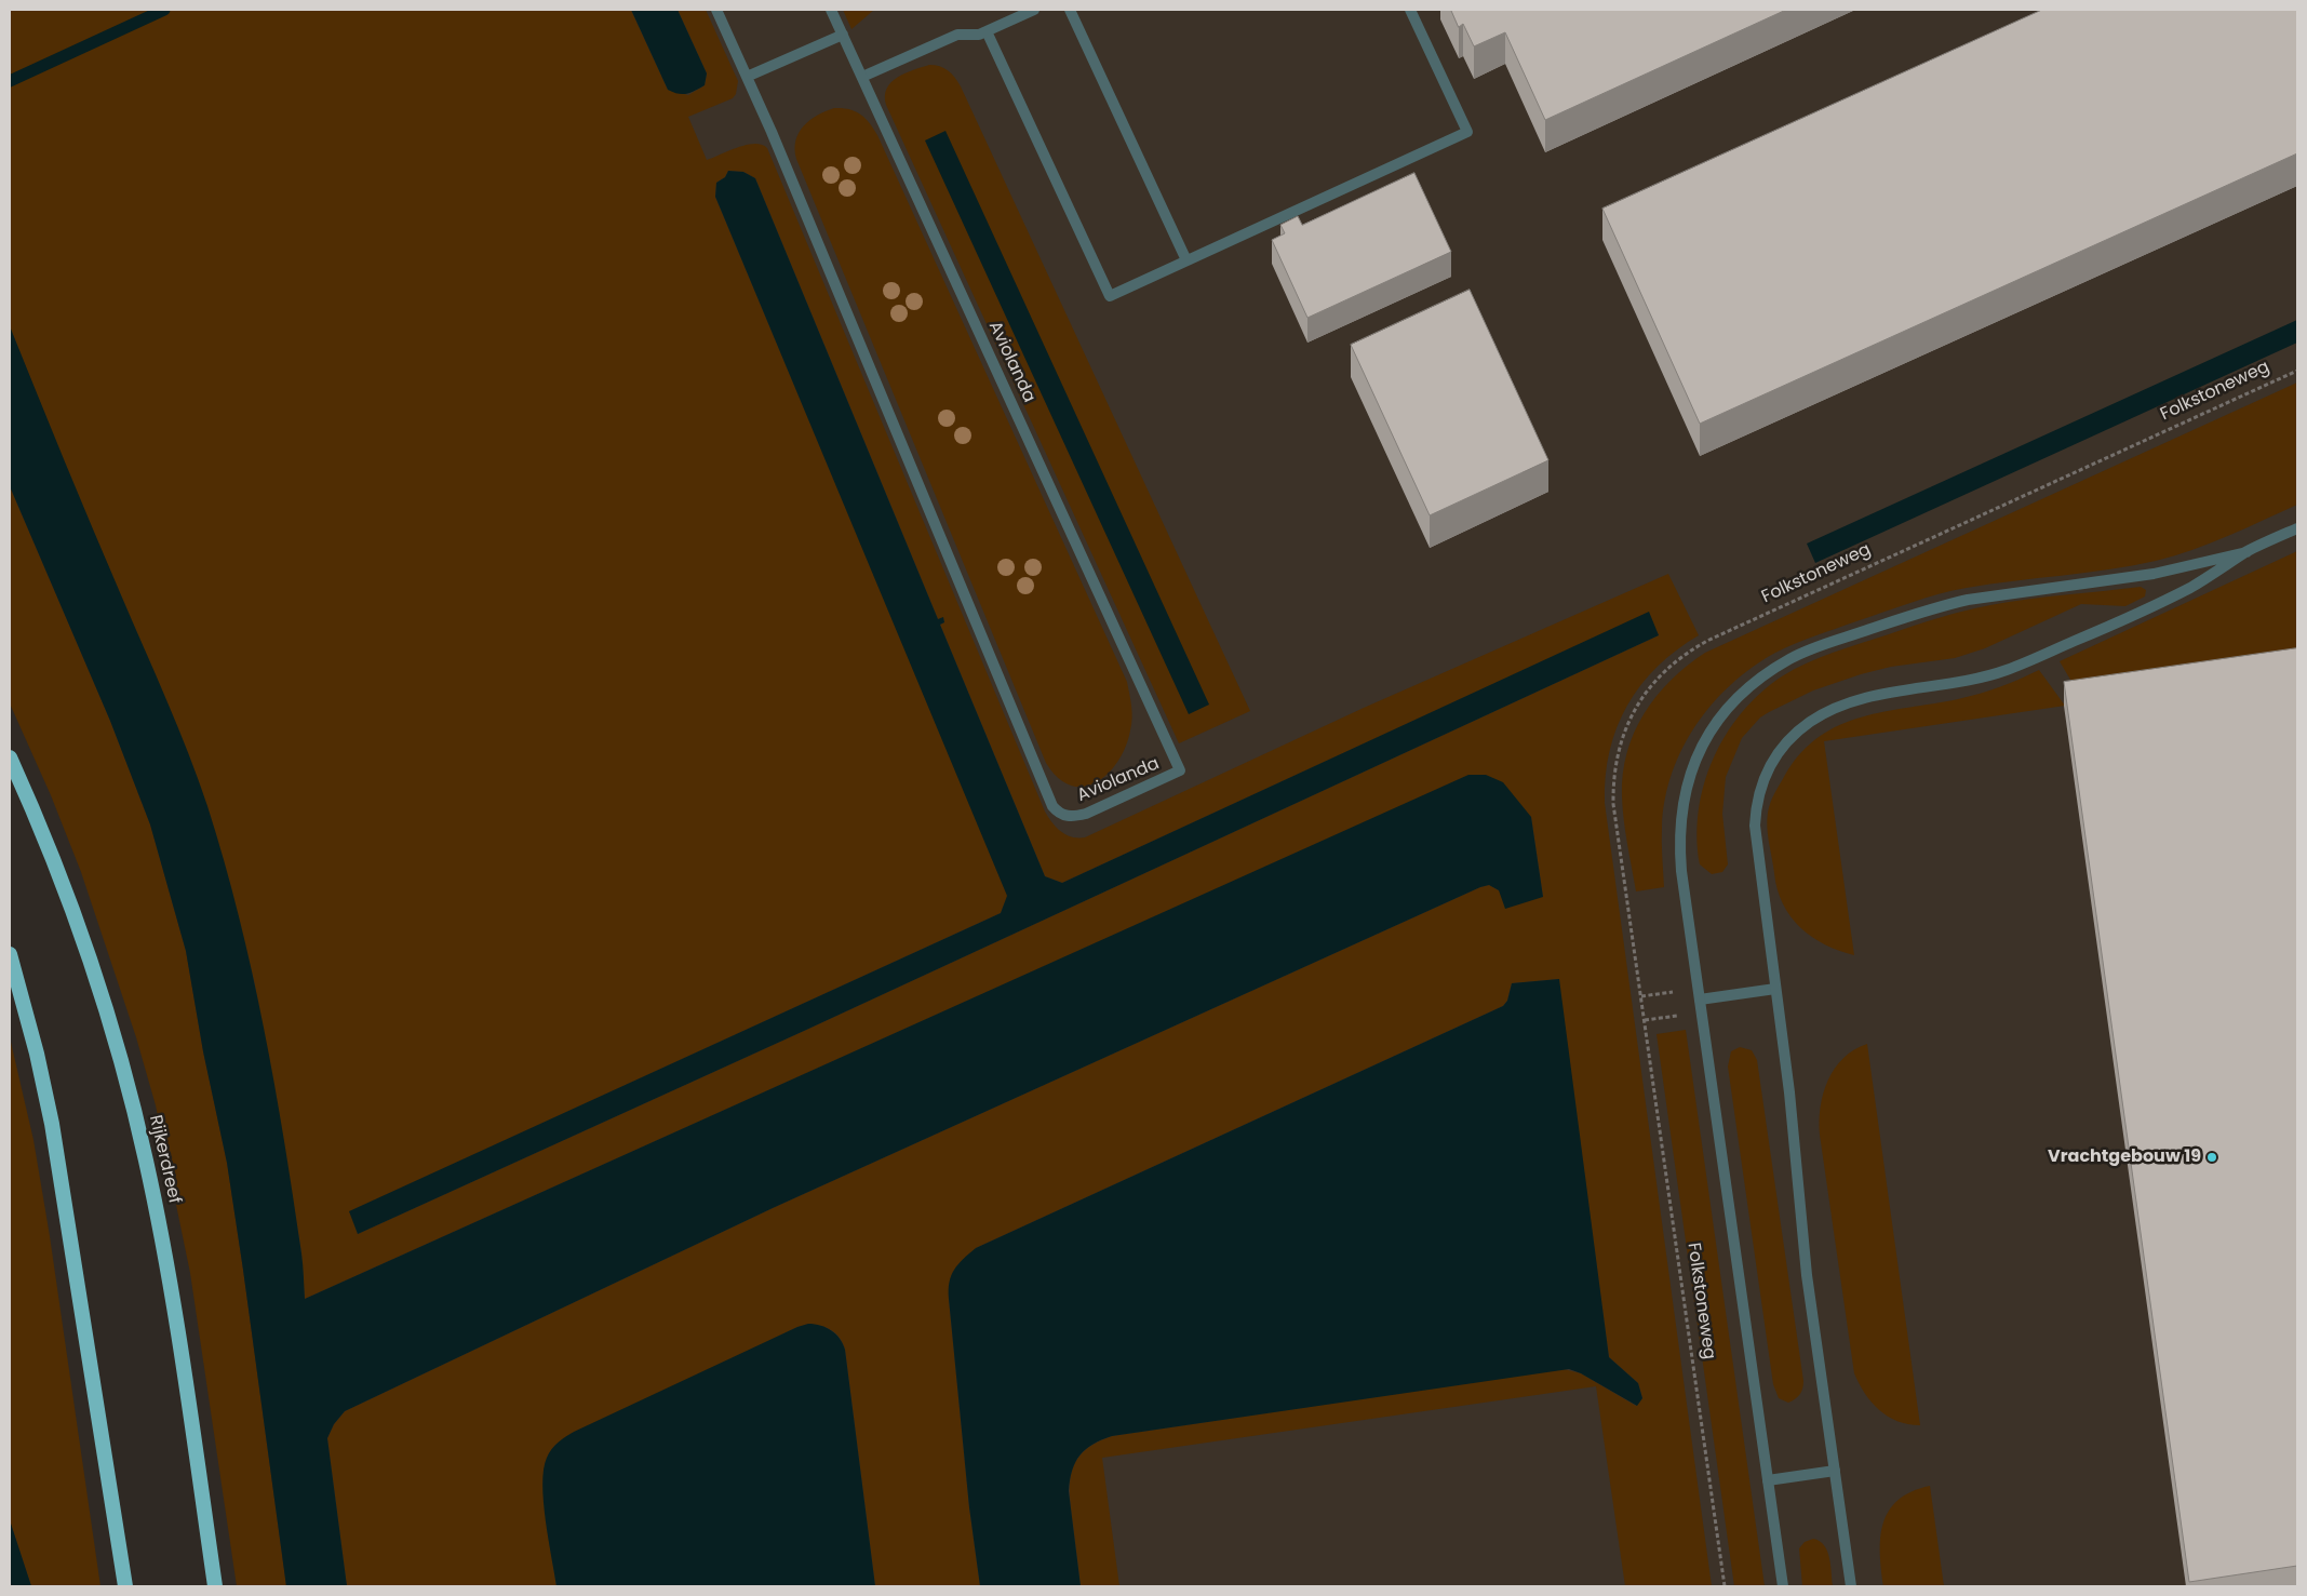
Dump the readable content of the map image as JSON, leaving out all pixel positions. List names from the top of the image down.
{
  "streets": {
    "highway": ["Rijkerdreef"],
    "street": ["Aviolanda"],
    "path": ["Folkstoneweg"]
  },
  "places": ["Vrachtgebouw 19"]
}
